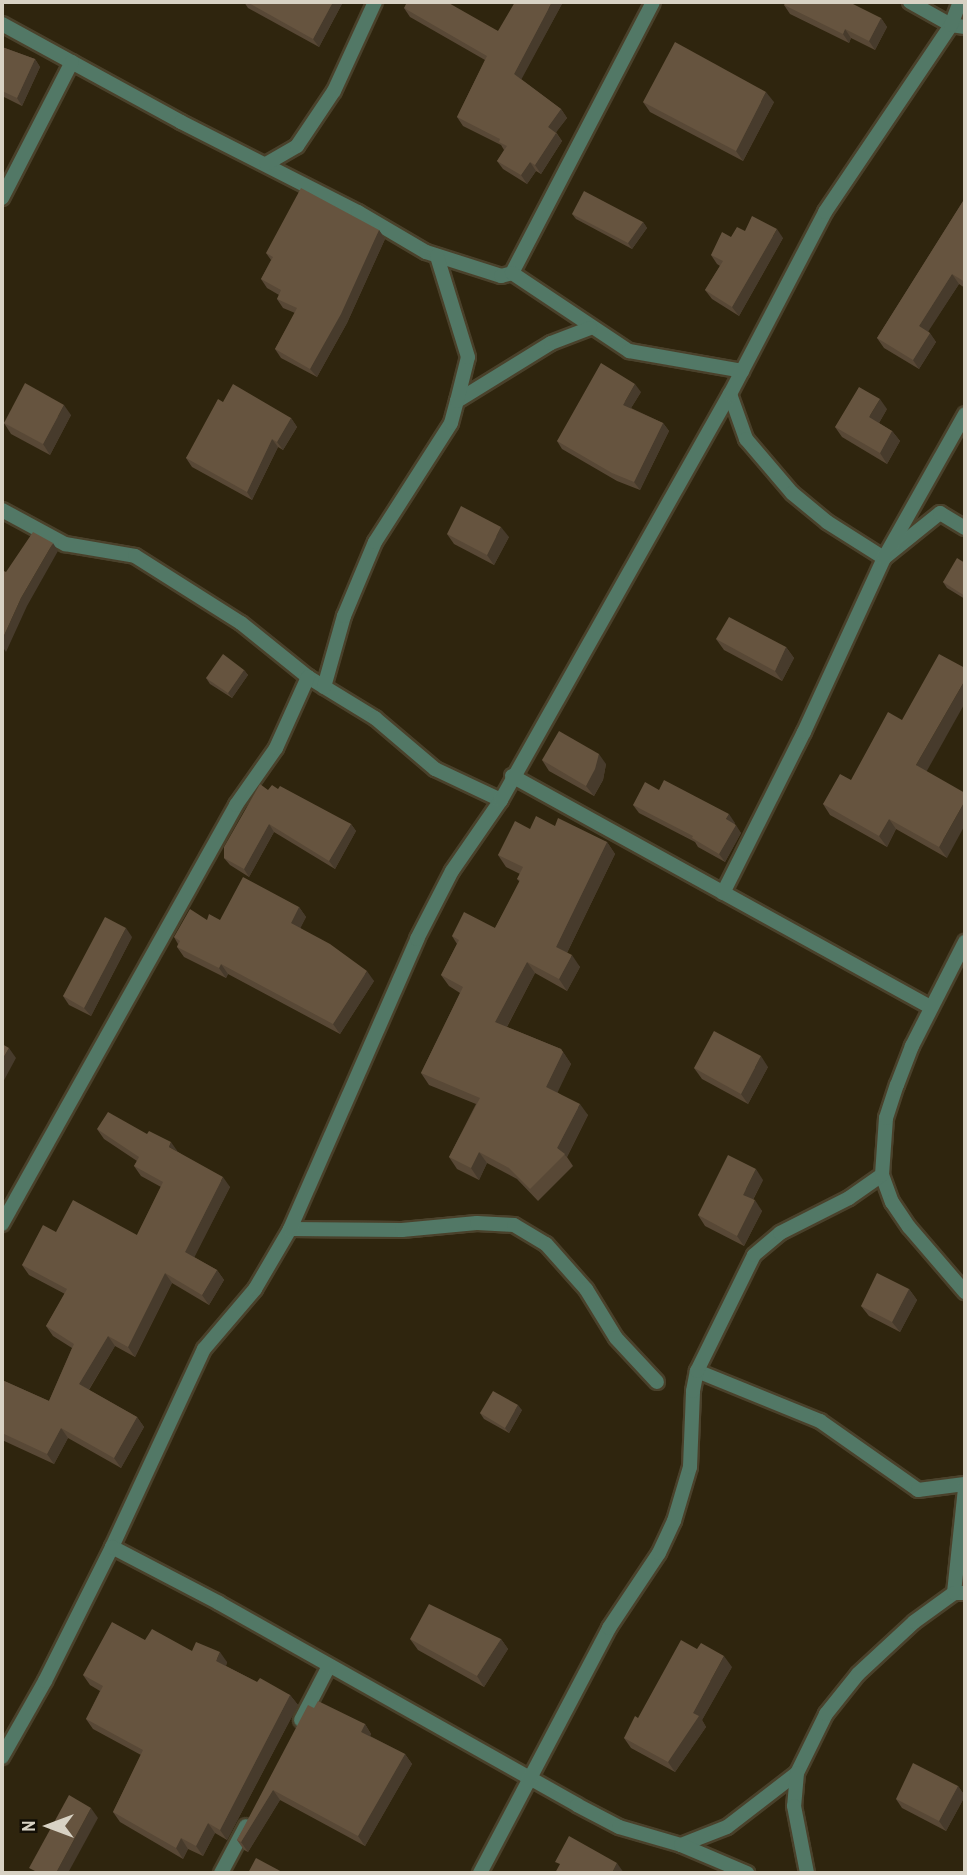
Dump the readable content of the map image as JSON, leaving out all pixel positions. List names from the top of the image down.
{
  "north": "left"
}
